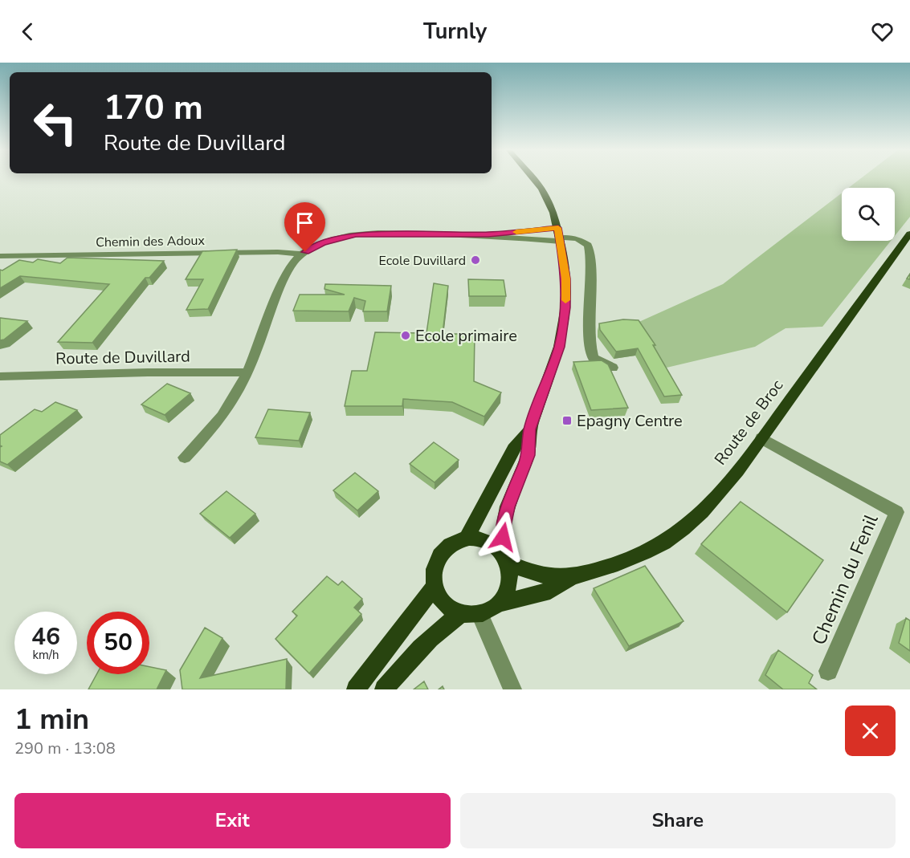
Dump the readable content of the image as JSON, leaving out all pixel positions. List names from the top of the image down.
{
  "streets": {
    "main road": ["Route de Broc"],
    "street": ["Chemin des Adoux", "Route de Duvillard", "Chemin du Fenil"]
  },
  "crossings": [
    ["Route de Broc", "Chemin du Fenil"]
  ],
  "places": {
    "other": ["Ecole Duvillard", "Ecole primaire"],
    "transit": ["Epagny Centre"]
  },
  "page": {
    "header": "Turnly",
    "turn": ["170 m", "Route de Duvillard"],
    "speed": "46 km/h",
    "limit": "50",
    "heading": ["1 min", "290 m · 13:08"],
    "buttons": ["Exit", "Share"]
  }
}
